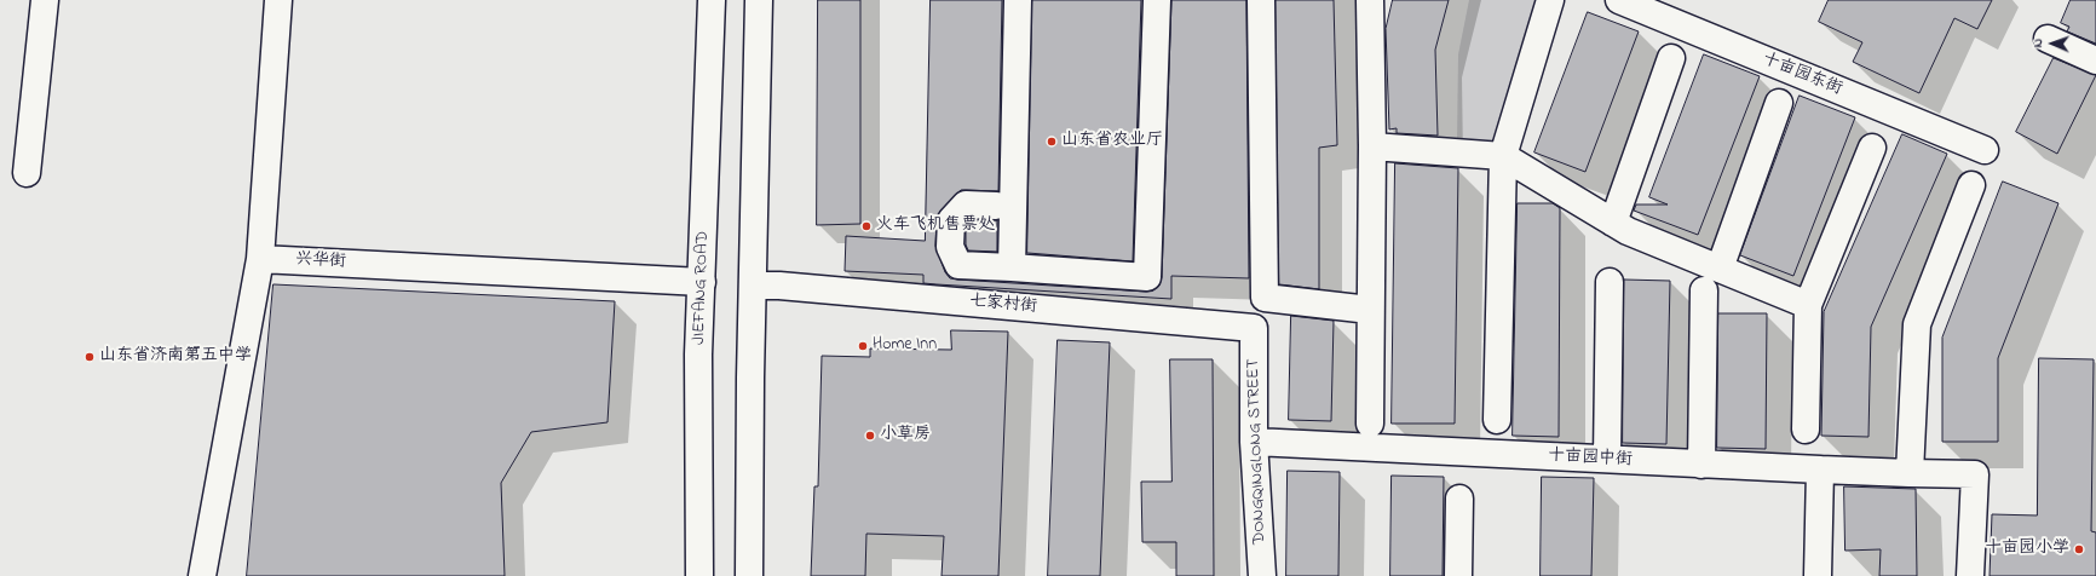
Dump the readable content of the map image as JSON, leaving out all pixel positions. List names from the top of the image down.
{
  "streets": {
    "street": [
      "十亩园东街",
      "兴华街",
      "JIEFANG ROAD",
      "七家村街",
      "DONGQINGLONG STREET",
      "十亩园中街"
    ]
  },
  "crossings": [
    ["兴华街", "JIEFANG ROAD"],
    ["七家村街", "DONGQINGLONG STREET"],
    ["DONGQINGLONG STREET", "十亩园中街"]
  ],
  "places": [
    "山东省农业厅",
    "火车飞机售票处",
    "Home Inn",
    "山东省济南第五中学",
    "小草房",
    "十亩园小学"
  ],
  "north": "left"
}
